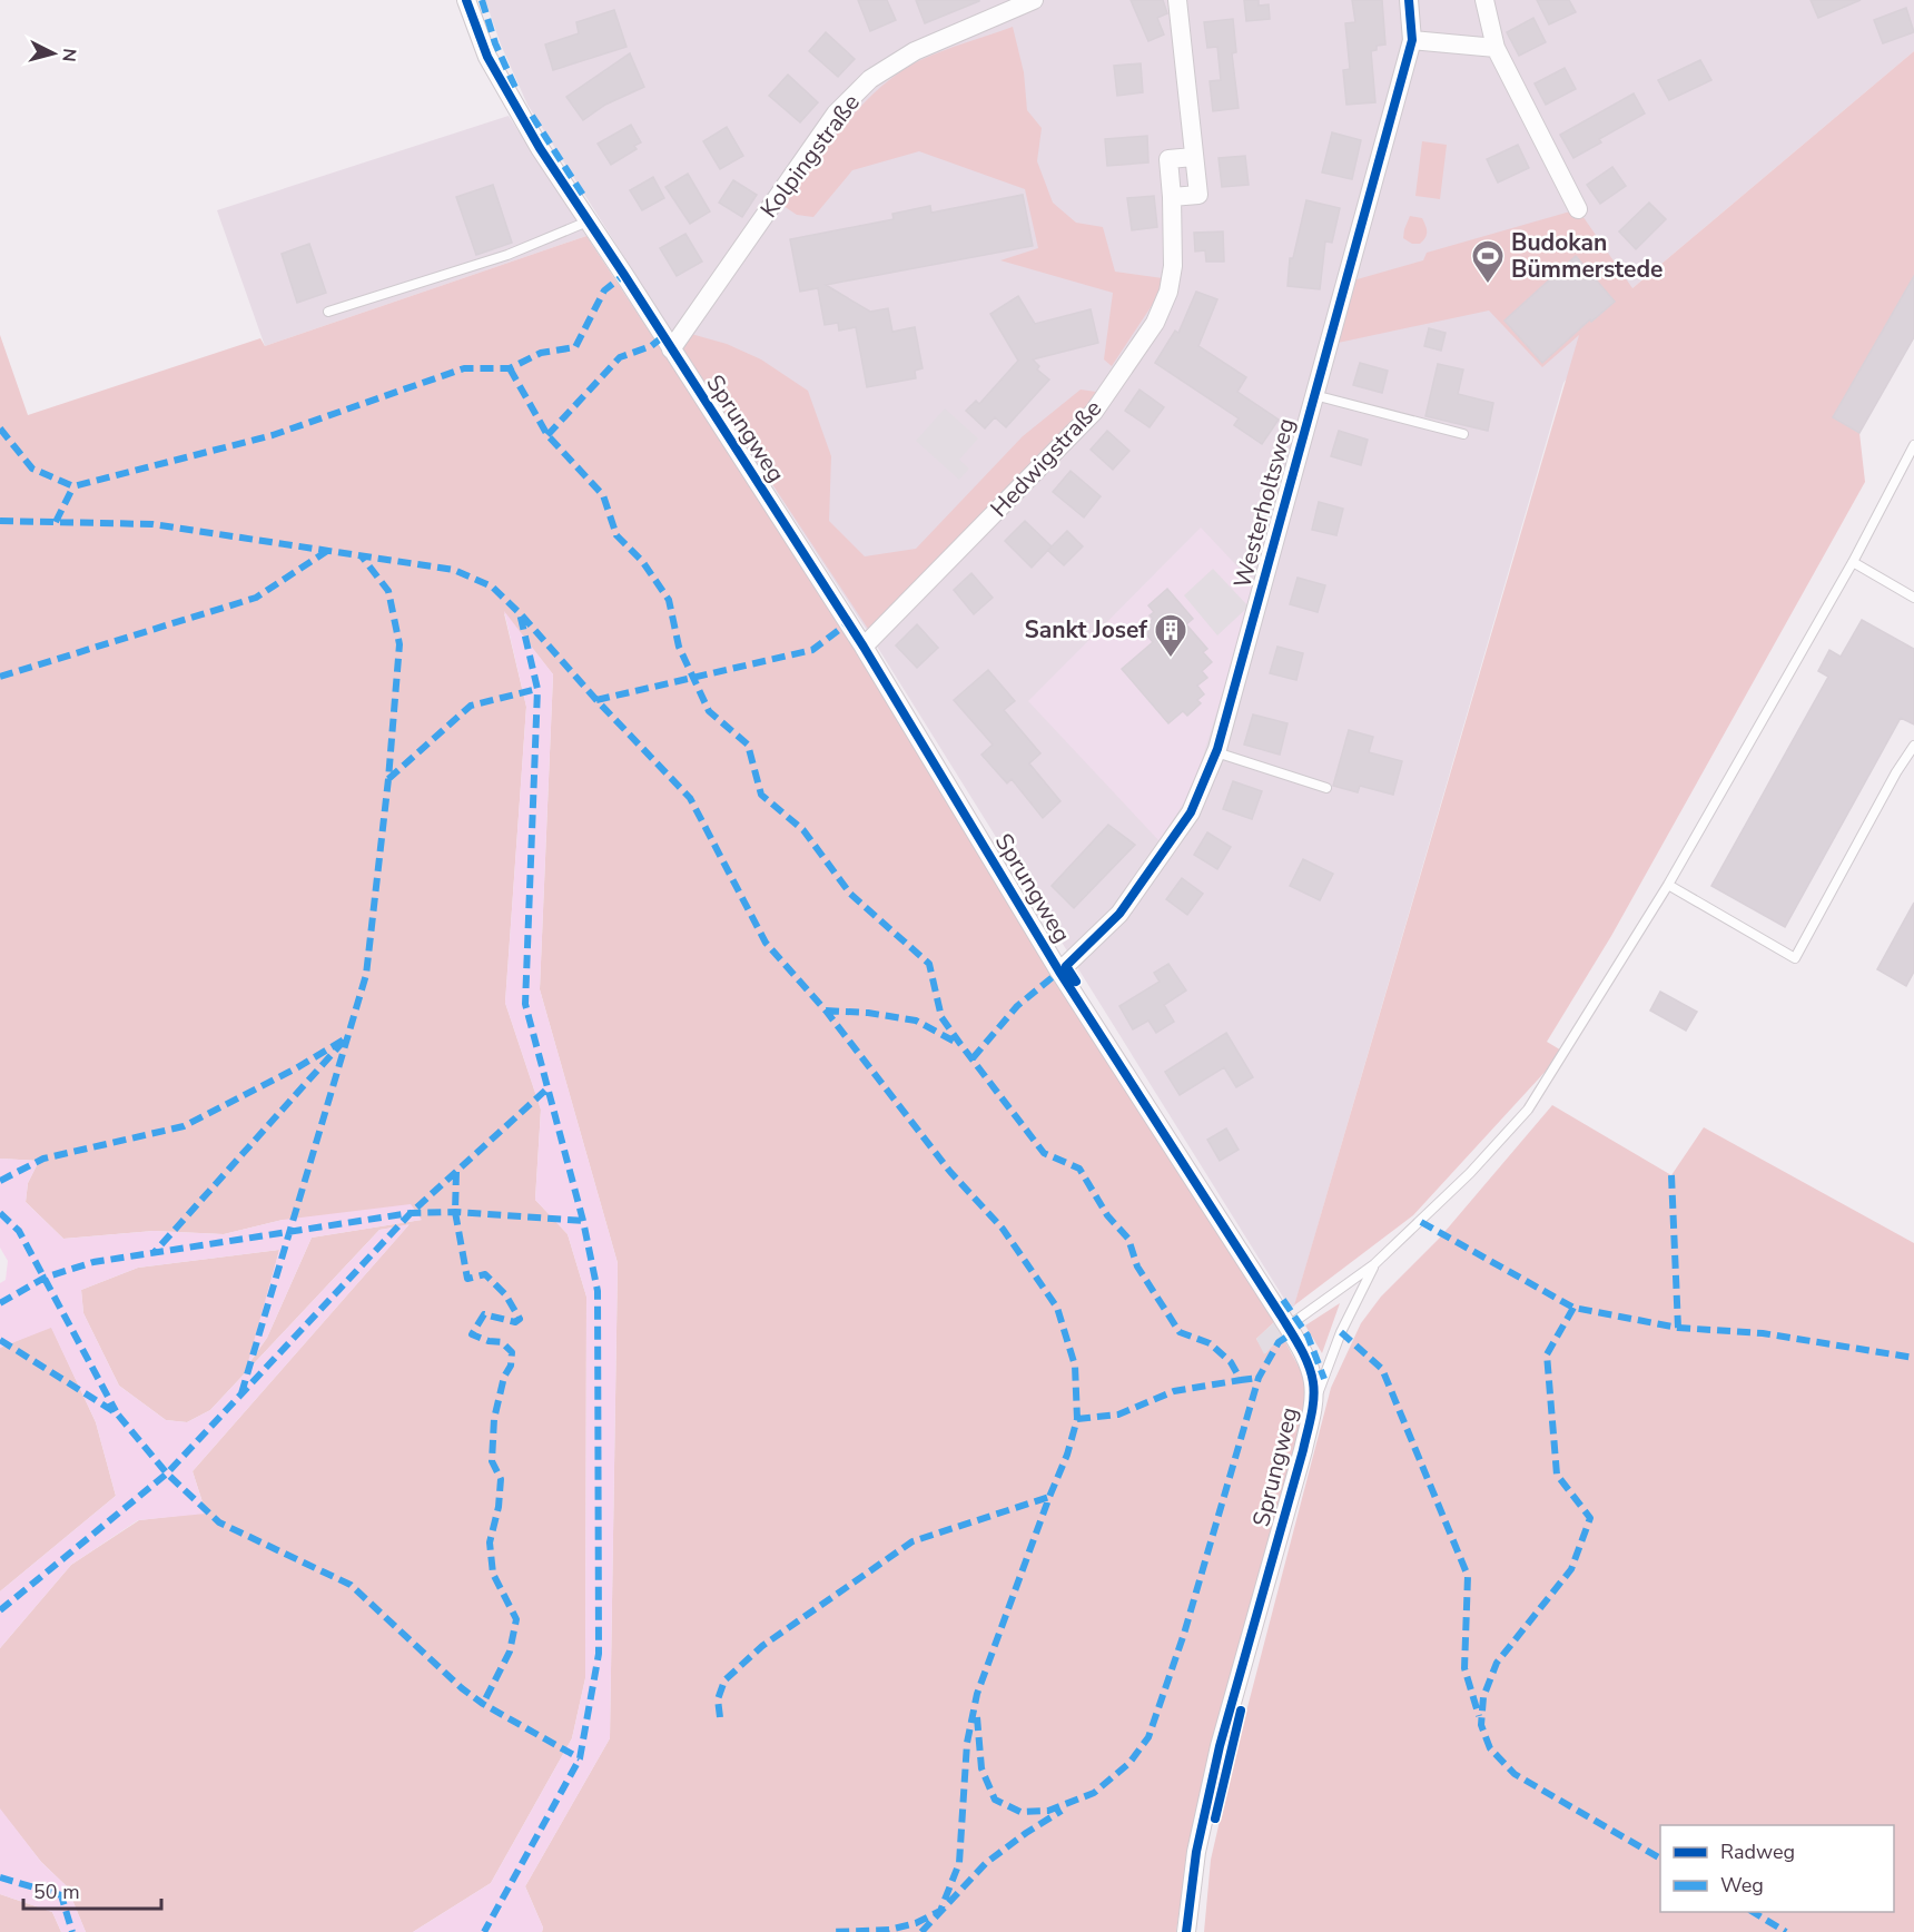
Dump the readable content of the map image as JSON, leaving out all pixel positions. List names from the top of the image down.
{
  "streets": {
    "street": [
      "Kolpingstraße",
      "Sprungweg",
      "Hedwigstraße",
      "Westerholtsweg"
    ]
  },
  "crossings": [
    ["Kolpingstraße", "Sprungweg"],
    ["Sprungweg", "Hedwigstraße"],
    ["Sprungweg", "Westerholtsweg"]
  ],
  "places": {
    "sports": ["Budokan Bümmerstede"],
    "building": ["Sankt Josef"]
  },
  "legend": ["Radweg", "Weg"],
  "scale_bar": "50 m",
  "north": "right"
}
